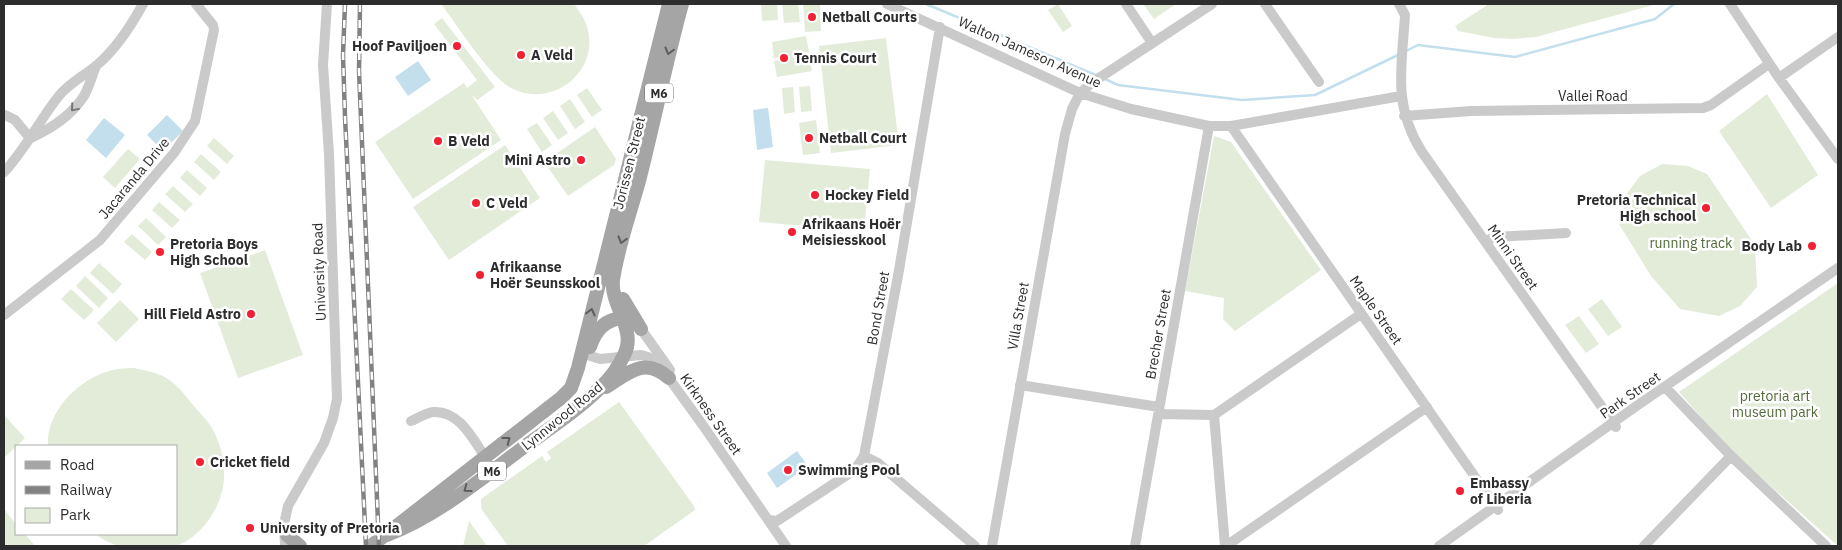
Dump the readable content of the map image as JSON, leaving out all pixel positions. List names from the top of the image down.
{
  "streets": {
    "main road": ["M6", "Jorissen Street", "Lynnwood Road"],
    "street": [
      "Walton Jameson Avenue",
      "Vallei Road",
      "Jacaranda Drive",
      "Minni Street",
      "University Road",
      "Bond Street",
      "Maple Street",
      "Villa Street",
      "Brecher Street",
      "Park Street",
      "Kirkness Street"
    ]
  },
  "crossings": [
    ["Walton Jameson Avenue", "Minni Street"],
    ["Walton Jameson Avenue", "Bond Street"],
    ["Walton Jameson Avenue", "Maple Street"],
    ["Walton Jameson Avenue", "Villa Street"],
    ["Walton Jameson Avenue", "Brecher Street"],
    ["M6", "Jorissen Street"],
    ["M6", "Kirkness Street"],
    ["M6", "Lynnwood Road"],
    ["Vallei Road", "Minni Street"],
    ["Jorissen Street", "Lynnwood Road"],
    ["Minni Street", "Park Street"],
    ["Maple Street", "Park Street"],
    ["Kirkness Street", "Lynnwood Road"]
  ],
  "parks": ["running track", "pretoria art museum park"],
  "places": [
    "Netball Courts",
    "Hoof Paviljoen",
    "A Veld",
    "Tennis Court",
    "Netball Court",
    "B Veld",
    "Mini Astro",
    "Hockey Field",
    "C Veld",
    "Pretoria Technical High school",
    "Afrikaans Hoër Meisiesskool",
    "Body Lab",
    "Pretoria Boys High School",
    "Afrikaanse Hoër Seunsskool",
    "Hill Field Astro",
    "Cricket field",
    "Swimming Pool",
    "Embassy of Liberia",
    "University of Pretoria"
  ],
  "legend": ["Road", "Railway", "Park"]
}
